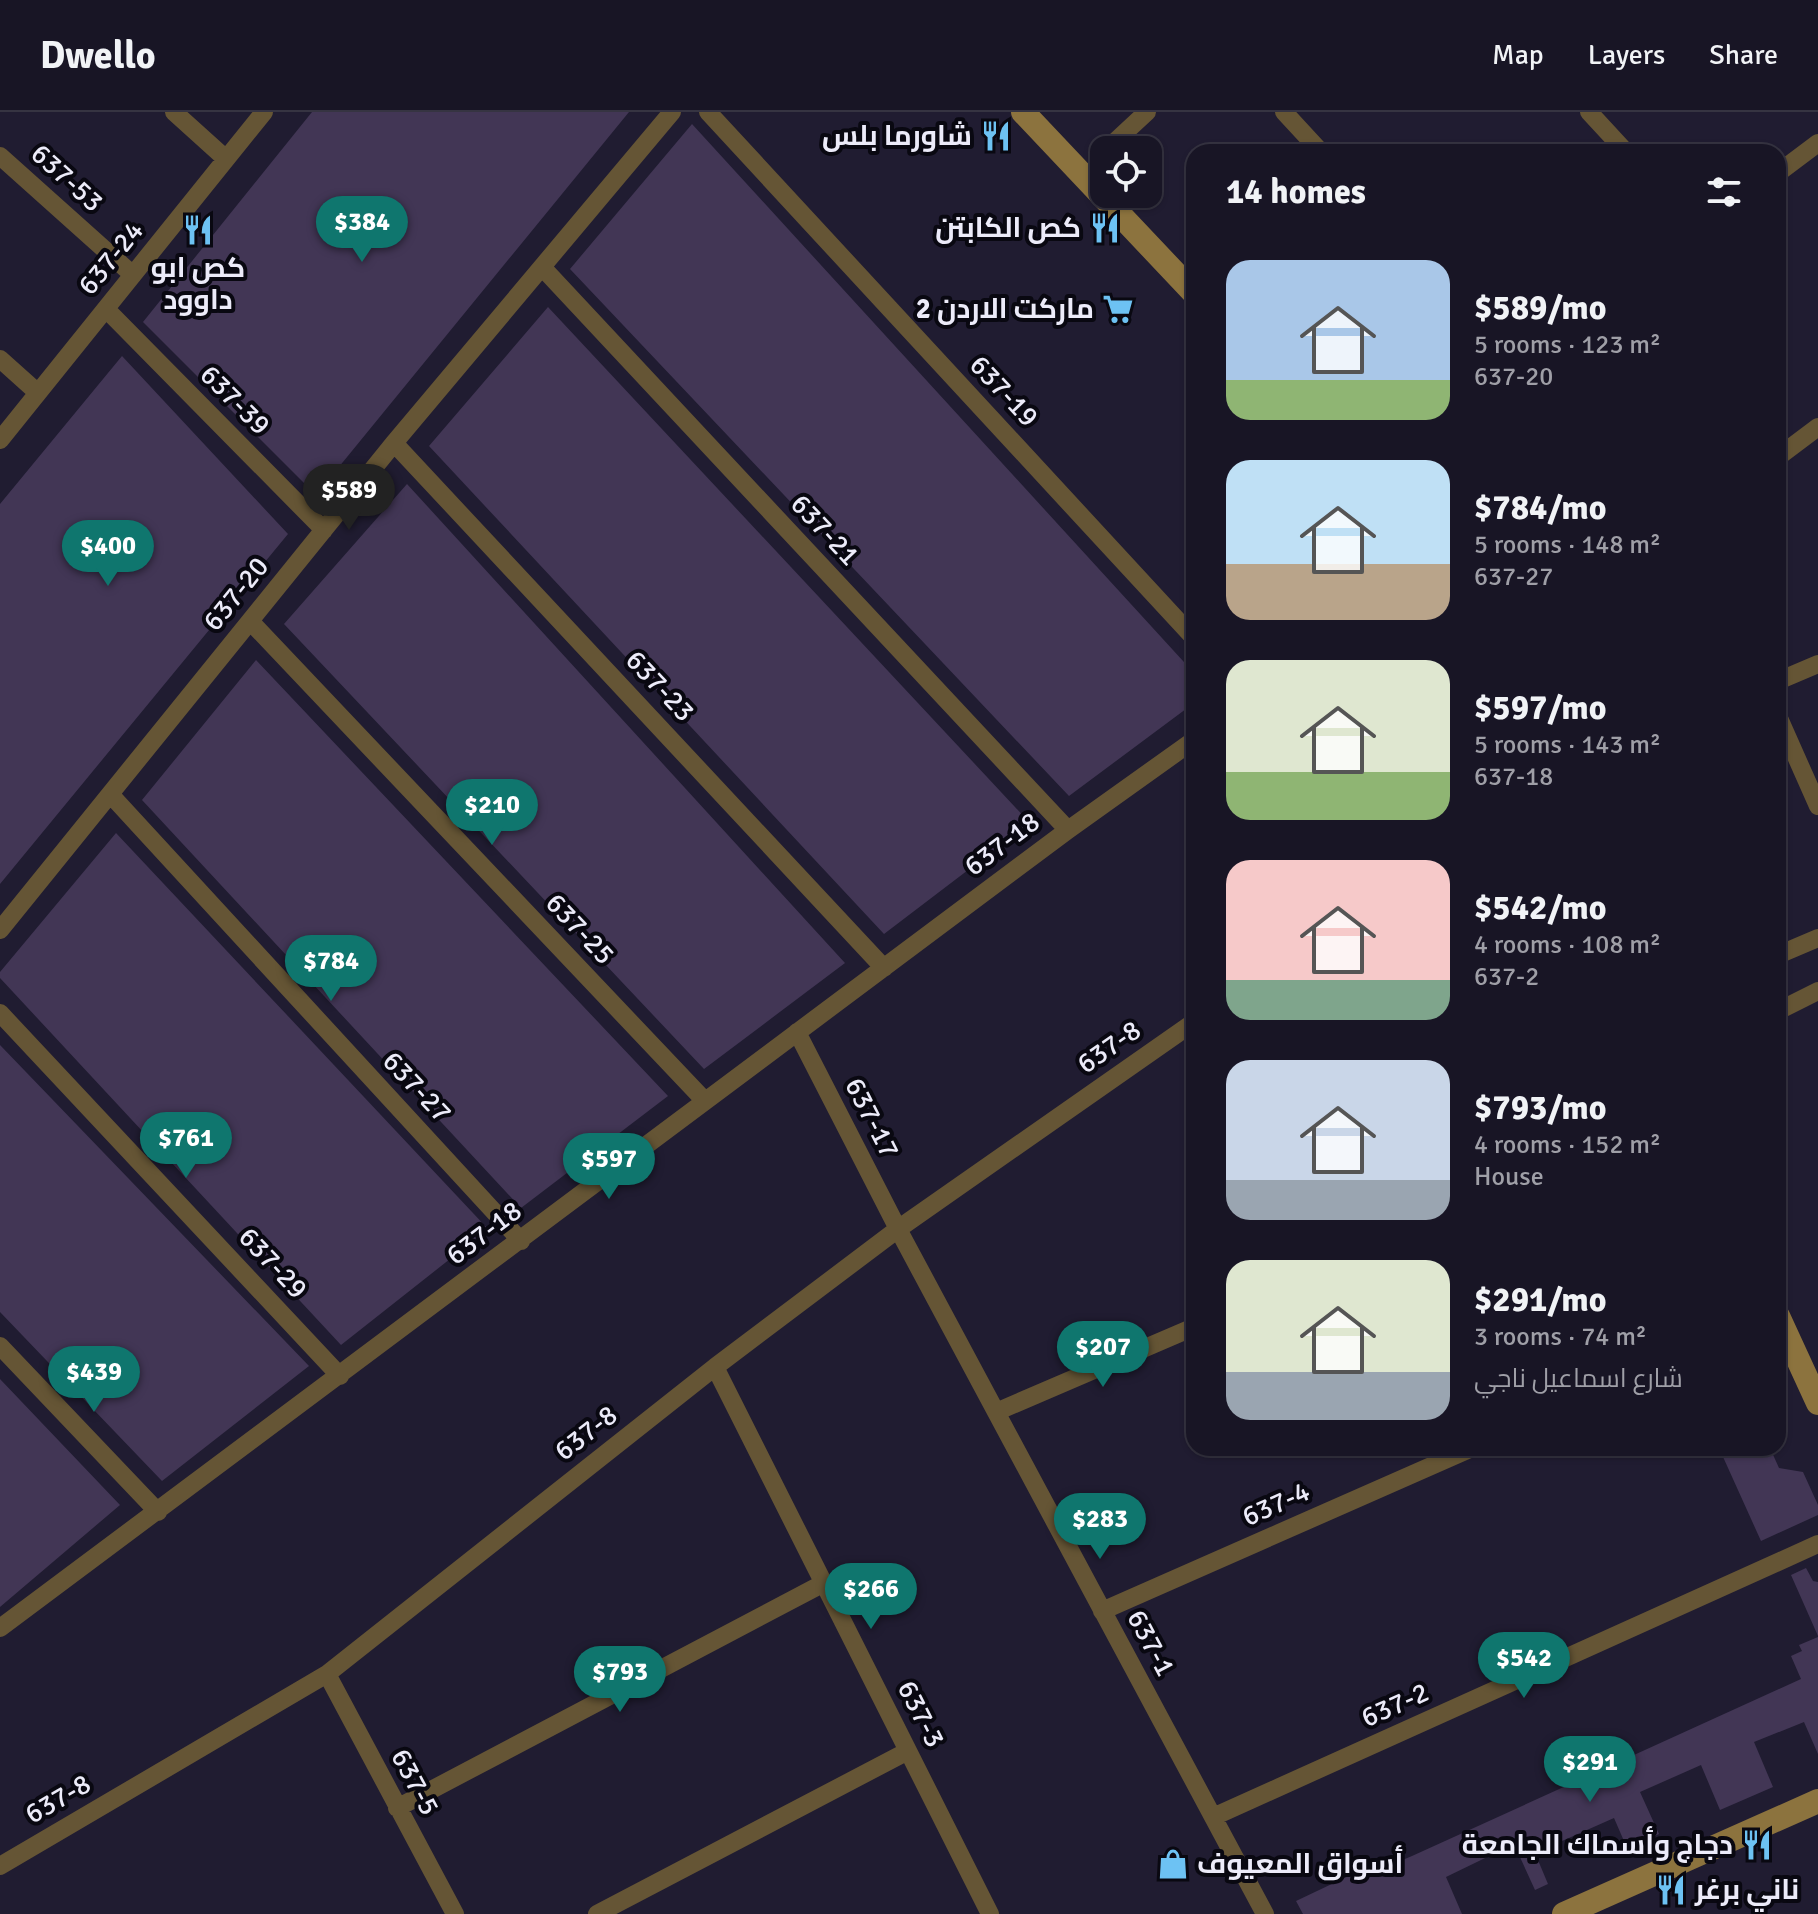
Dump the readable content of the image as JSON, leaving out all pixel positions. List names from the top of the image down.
{
  "streets": {
    "street": [
      "637-53",
      "637-24",
      "637-19",
      "637-39",
      "637-21",
      "637-20",
      "637-23",
      "637-18",
      "637-25",
      "637-8",
      "637-27",
      "637-17",
      "637-29",
      "637-4",
      "637-1",
      "637-2",
      "637-3",
      "637-5"
    ]
  },
  "crossings": [
    ["637-53", "637-24"],
    ["637-24", "637-39"],
    ["637-39", "637-20"],
    ["637-21", "637-20"],
    ["637-21", "637-18"],
    ["637-20", "637-23"],
    ["637-20", "637-25"],
    ["637-20", "637-27"],
    ["637-23", "637-18"],
    ["637-18", "637-25"],
    ["637-18", "637-27"],
    ["637-18", "637-17"],
    ["637-18", "637-29"],
    ["637-8", "637-17"],
    ["637-8", "637-1"],
    ["637-8", "637-3"],
    ["637-8", "637-5"],
    ["637-17", "637-1"],
    ["637-4", "637-1"],
    ["637-1", "637-2"]
  ],
  "places": {
    "restaurant": [
      "شاورما بلس",
      "كص الكابتن",
      "كص ابو داوود",
      "دجاج وأسماك الجامعة",
      "ناني برغر"
    ],
    "supermarket": ["ماركت الاردن 2"],
    "shop": ["أسواق المعيوف"]
  },
  "page": {
    "header": "Dwello",
    "nav": ["Map", "Layers", "Share"],
    "heading": "14 homes",
    "price": [
      "$384",
      "$589",
      "$400",
      "$210",
      "$784",
      "$761",
      "$597",
      "$207",
      "$439",
      "$283",
      "$266",
      "$542",
      "$793",
      "$291"
    ],
    "list": [
      {
        "name": "$589/mo",
        "note": "5 rooms · 123 m² · 637-20"
      },
      {
        "name": "$784/mo",
        "note": "5 rooms · 148 m² · 637-27"
      },
      {
        "name": "$597/mo",
        "note": "5 rooms · 143 m² · 637-18"
      },
      {
        "name": "$542/mo",
        "note": "4 rooms · 108 m² · 637-2"
      },
      {
        "name": "$793/mo",
        "note": "4 rooms · 152 m² · House"
      },
      {
        "name": "$291/mo",
        "note": "3 rooms · 74 m² · شارع اسماعيل ناجي"
      }
    ]
  }
}
